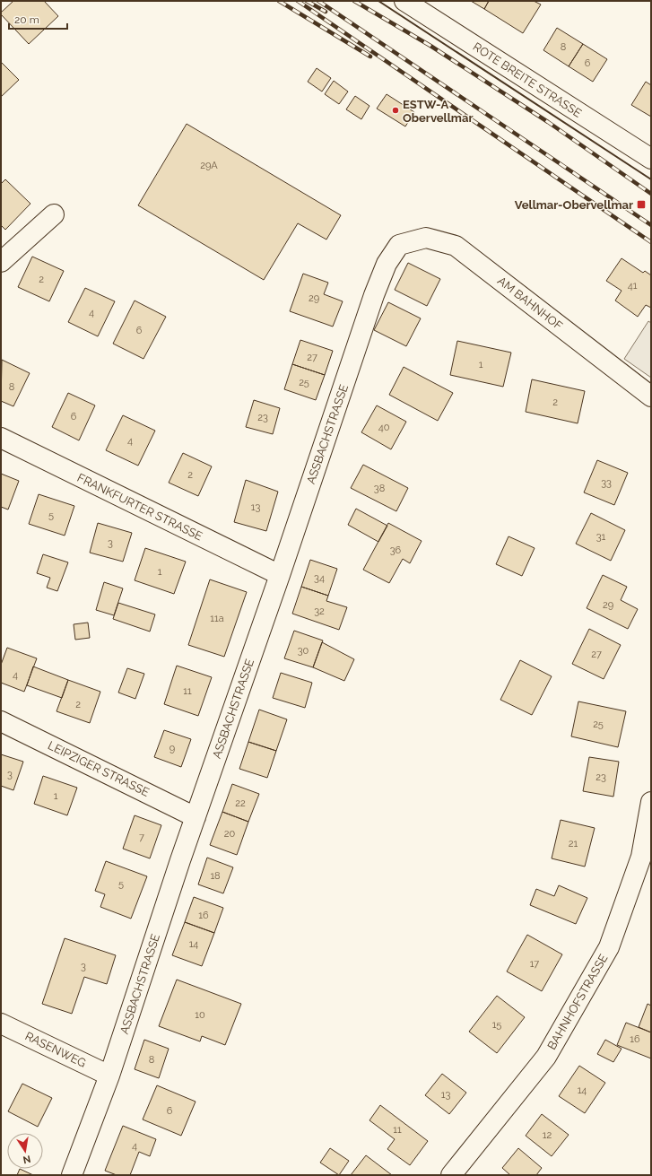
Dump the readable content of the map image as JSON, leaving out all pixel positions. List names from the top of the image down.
{
  "streets": {
    "street": [
      "ROTE BREITE STRASSE",
      "AM BAHNHOF",
      "ASSBACHSTRASSE",
      "FRANKFURTER STRASSE",
      "LEIPZIGER STRASSE",
      "BAHNHOFSTRASSE",
      "RASENWEG"
    ]
  },
  "crossings": [
    ["AM BAHNHOF", "ASSBACHSTRASSE"],
    ["ASSBACHSTRASSE", "FRANKFURTER STRASSE"],
    ["ASSBACHSTRASSE", "LEIPZIGER STRASSE"],
    ["ASSBACHSTRASSE", "RASENWEG"]
  ],
  "places": {
    "other": ["ESTW-A Obervellmar"],
    "transit": ["Vellmar-Obervellmar"]
  },
  "house_numbers": [
    "8",
    "6",
    "29A",
    "2",
    "41",
    "29",
    "4",
    "6",
    "27",
    "1",
    "25",
    "8",
    "2",
    "6",
    "23",
    "40",
    "4",
    "2",
    "33",
    "38",
    "13",
    "5",
    "31",
    "3",
    "36",
    "1",
    "34",
    "29",
    "32",
    "11a",
    "30",
    "27",
    "4",
    "11",
    "2",
    "25",
    "9",
    "3",
    "23",
    "1",
    "22",
    "20",
    "7",
    "21",
    "18",
    "5",
    "16",
    "14",
    "17",
    "3",
    "10",
    "15",
    "16",
    "8",
    "14",
    "13",
    "6",
    "11",
    "12",
    "4"
  ],
  "scale_bar": "20 m",
  "north": "bottom"
}
